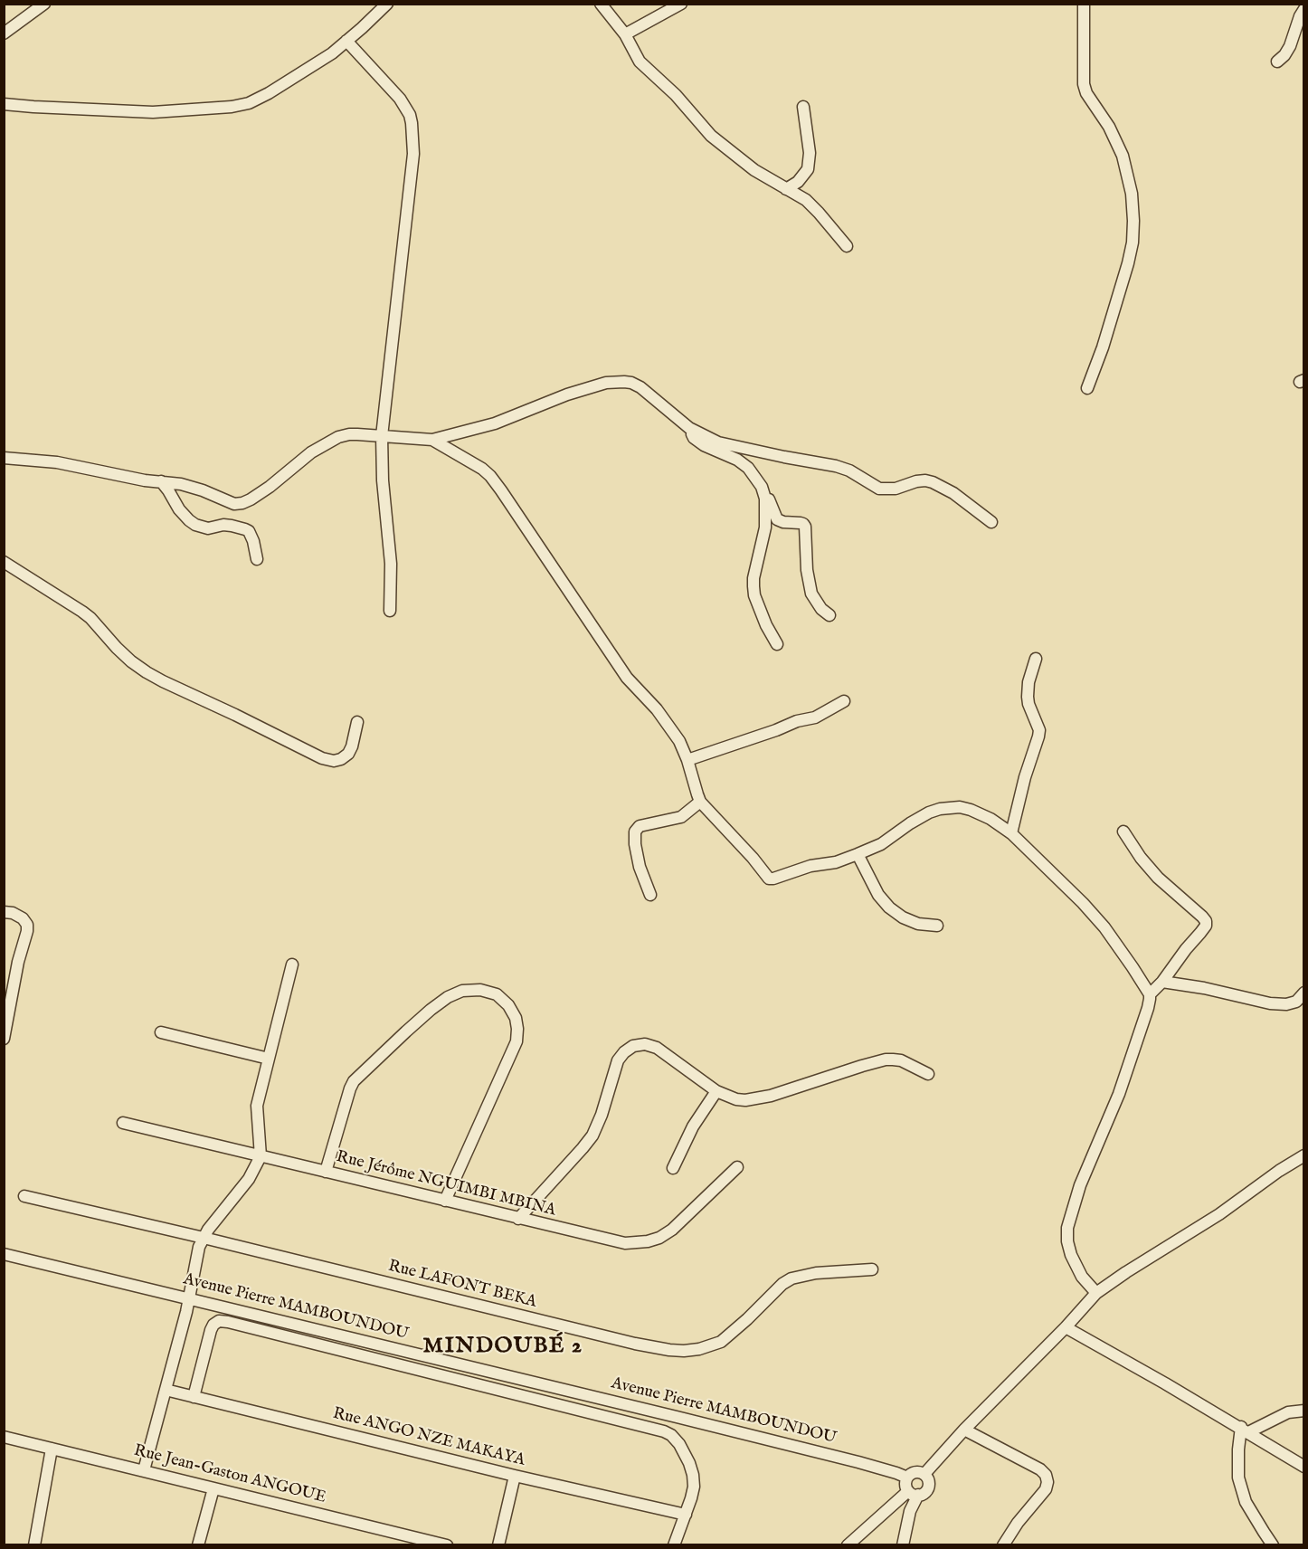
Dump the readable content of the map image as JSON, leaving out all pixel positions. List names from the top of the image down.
{
  "streets": {
    "street": [
      "Rue Jérôme NGUIMBI MBINA",
      "Rue LAFONT BEKA",
      "Avenue Pierre MAMBOUNDOU",
      "Rue ANGO NZE MAKAYA",
      "Rue Jean-Gaston ANGOUE"
    ]
  },
  "districts": ["MINDOUBÉ 2"]
}
